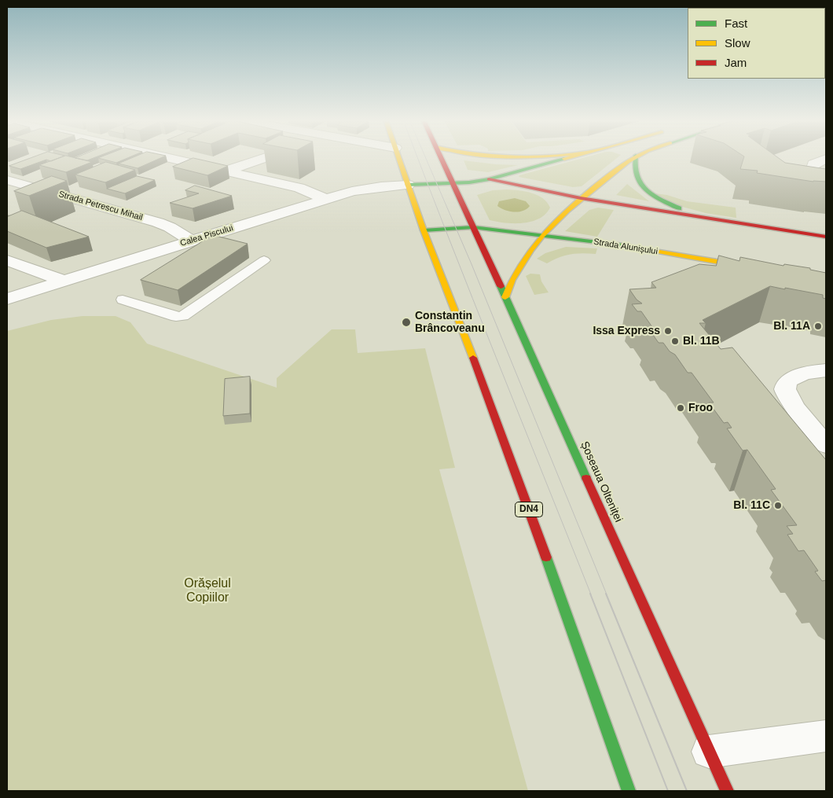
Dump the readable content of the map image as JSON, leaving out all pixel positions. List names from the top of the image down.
{
  "streets": {
    "main road": ["Strada Alunișului", "Șoseaua Olteniței", "DN4"],
    "street": ["Strada Petrescu Mihail", "Calea Piscului"]
  },
  "crossings": [
    ["Strada Petrescu Mihail", "Calea Piscului"],
    ["Calea Piscului", "DN4"],
    ["Strada Alunișului", "Șoseaua Olteniței"],
    ["Strada Alunișului", "DN4"]
  ],
  "parks": ["Orășelul Copiilor"],
  "places": [
    "Constantin Brâncoveanu",
    "Bl. 11A",
    "Issa Express",
    "Bl. 11B",
    "Froo",
    "Bl. 11C"
  ],
  "legend": ["Fast", "Slow", "Jam"]
}
